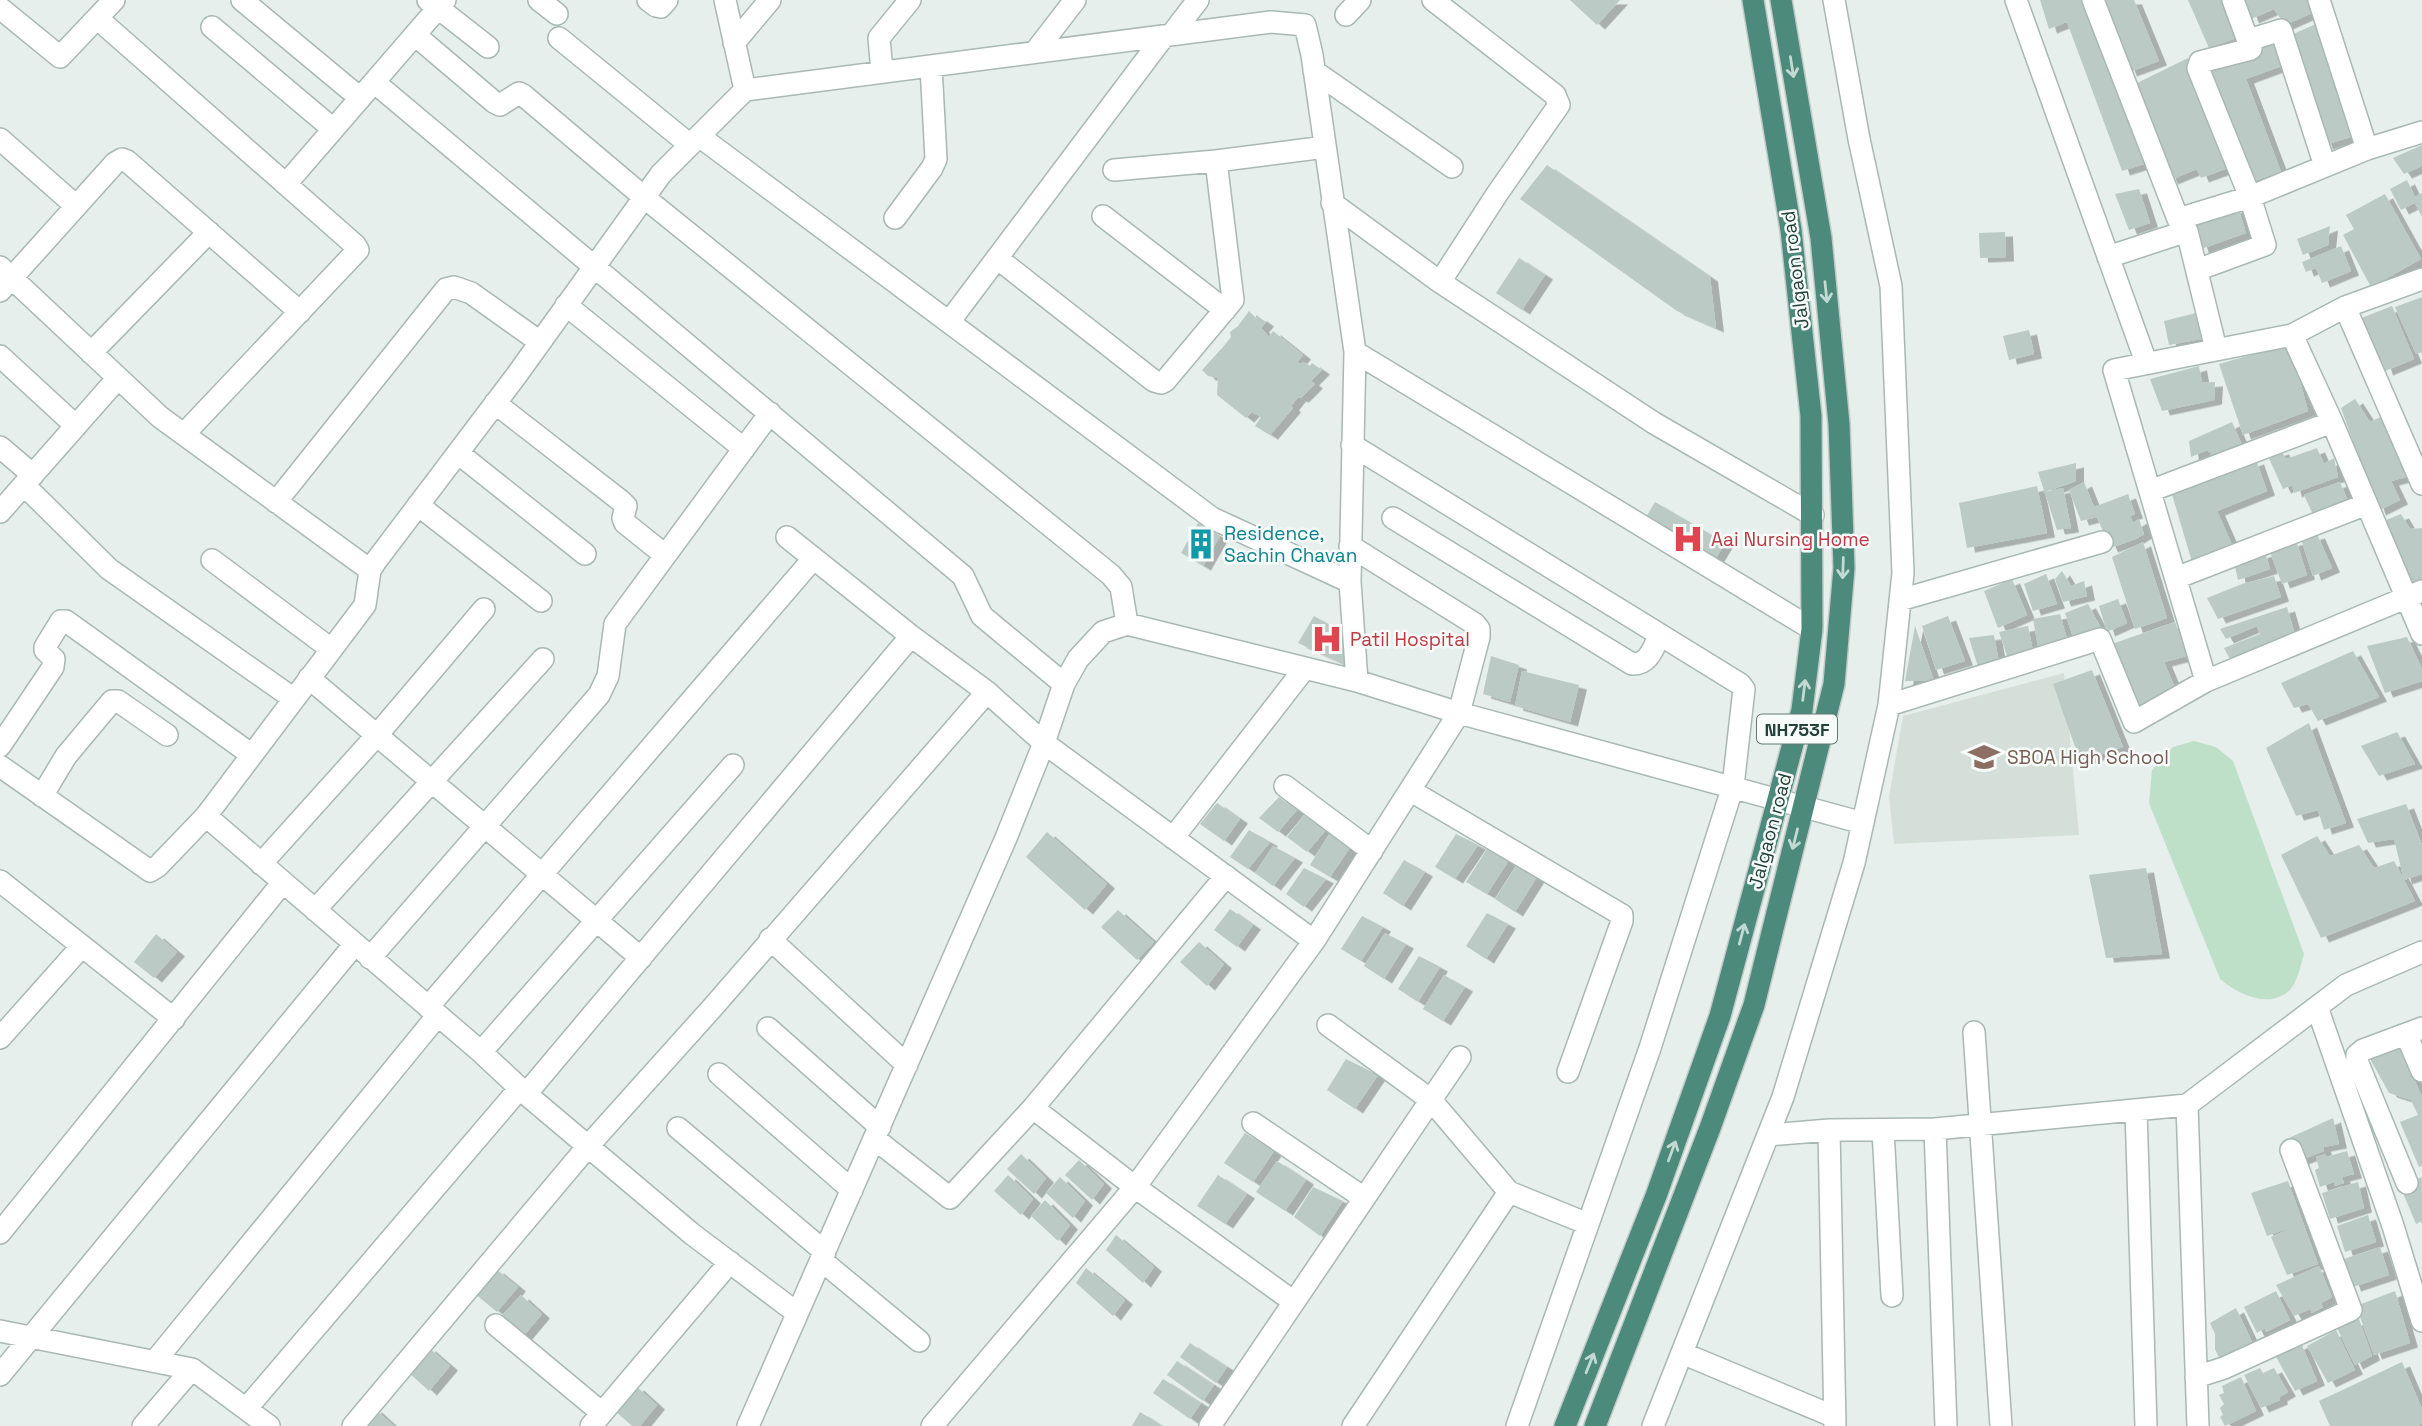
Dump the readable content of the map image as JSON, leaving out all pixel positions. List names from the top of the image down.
{
  "streets": {
    "highway": ["Jalgaon road", "NH753F"]
  },
  "places": {
    "hospital": ["Aai Nursing Home", "Patil Hospital"],
    "building": ["Residence, Sachin Chavan"],
    "school or university": ["SBOA High School"]
  }
}
